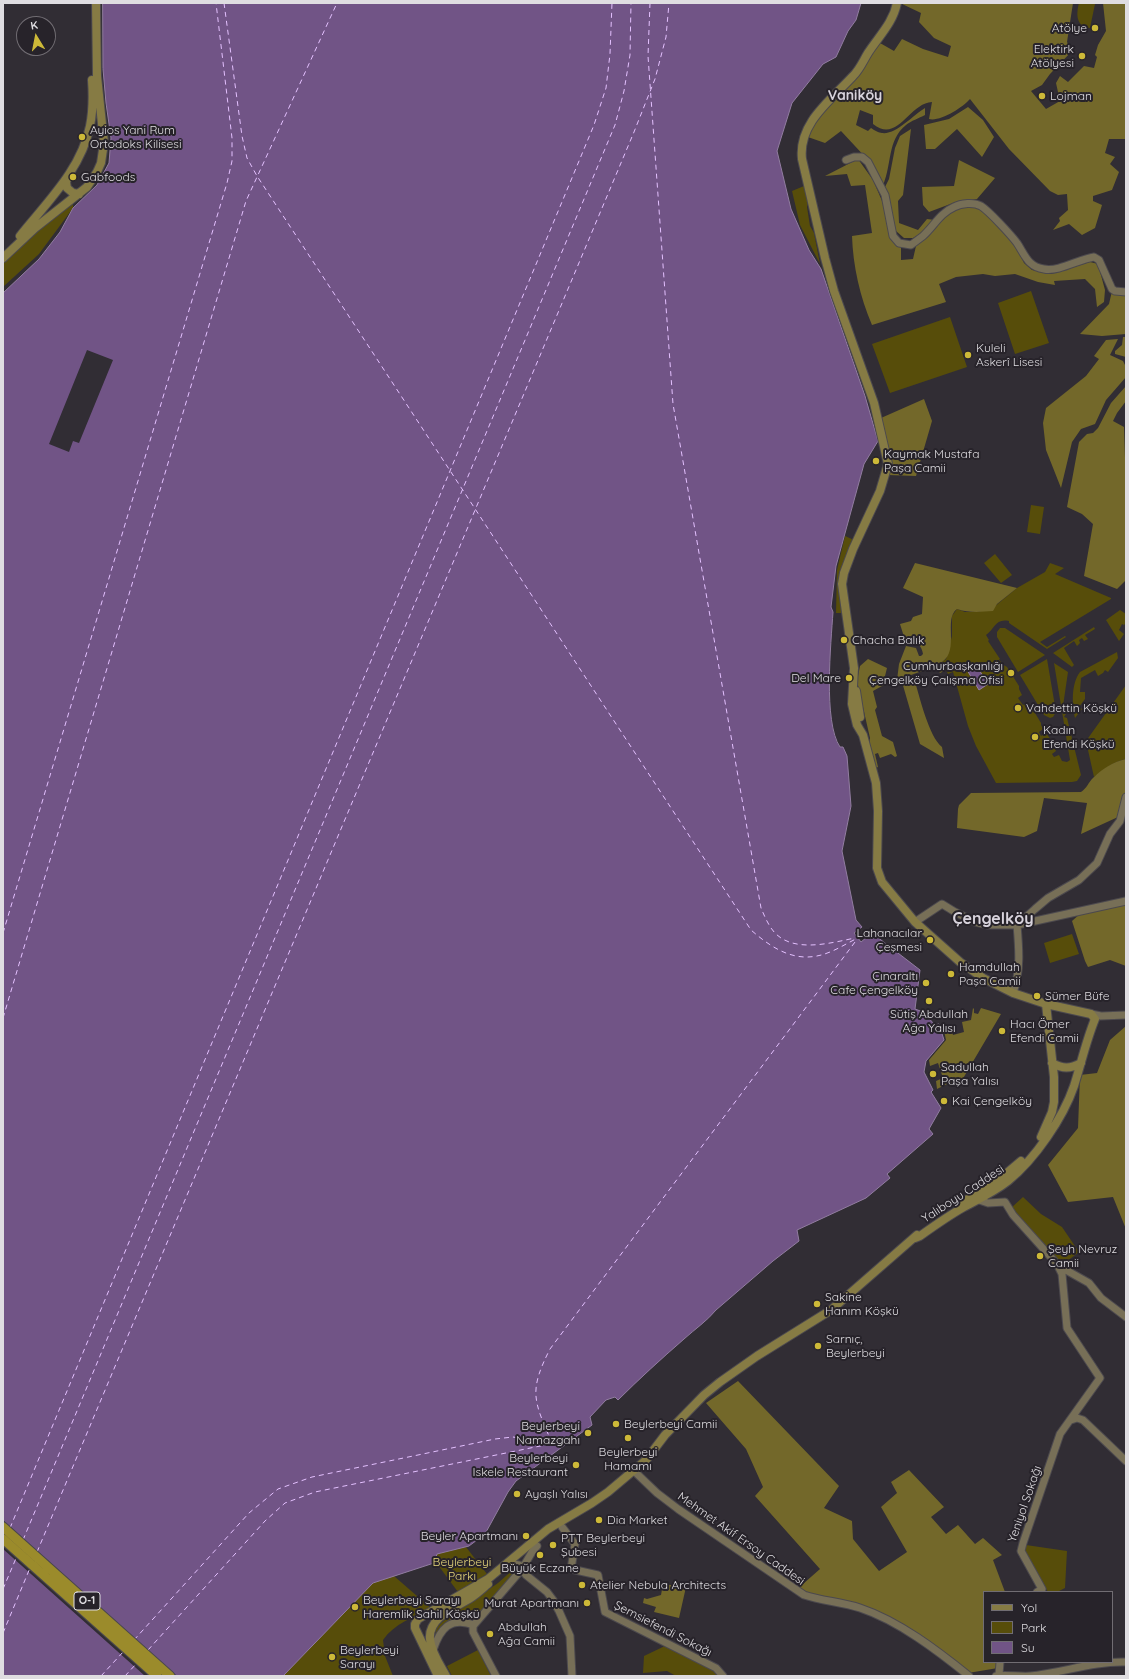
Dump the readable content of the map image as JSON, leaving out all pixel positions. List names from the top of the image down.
{
  "streets": {
    "highway": ["O-1"],
    "main road": ["Yalıboyu Caddesi"],
    "street": ["Yeniyol Sokağı", "Mehmet Akif Ersoy Caddesi", "Şemsiefendi Sokağı"]
  },
  "crossings": [
    ["Yalıboyu Caddesi", "Mehmet Akif Ersoy Caddesi"]
  ],
  "districts": ["Vaniköy", "Çengelköy"],
  "parks": ["Beylerbeyi Parkı"],
  "places": [
    "Atölye",
    "Elektirk Atölyesi",
    "Lojman",
    "Ayios Yani Rum Ortodoks Kilisesi",
    "Gabfoods",
    "Kuleli Askerî Lisesi",
    "Kaymak Mustafa Paşa Camii",
    "Chacha Balık",
    "Cumhurbaşkanlığı Çengelköy Çalışma Ofisi",
    "Del Mare",
    "Vahdettin Köşkü",
    "Kadın Efendi Köşkü",
    "Lahanacılar Çeşmesi",
    "Hamdullah Paşa Camii",
    "Çınaraltı Cafe Çengelköy",
    "Sümer Büfe",
    "Sütiş Abdullah Ağa Yalısı",
    "Hacı Ömer Efendi Camii",
    "Sadullah Paşa Yalısı",
    "Kai Çengelköy",
    "Şeyh Nevruz Camii",
    "Sakine Hanım Köşkü",
    "Sarnıç, Beylerbeyi",
    "Beylerbeyi Camii",
    "Beylerbeyi Namazgahı",
    "Beylerbeyi Hamamı",
    "Beylerbeyi Iskele Restaurant",
    "Ayaşlı Yalısı",
    "Dia Market",
    "Beyler Apartmanı",
    "PTT Beylerbeyi Şubesi",
    "Büyük Eczane",
    "Atelier Nebula Architects",
    "Murat Apartmanı",
    "Beylerbeyi Sarayı Haremlik Sahil Köşkü",
    "Abdullah Ağa Camii",
    "Beylerbeyi Sarayı"
  ],
  "legend": ["Yol", "Park", "Su"],
  "north": "top"
}
